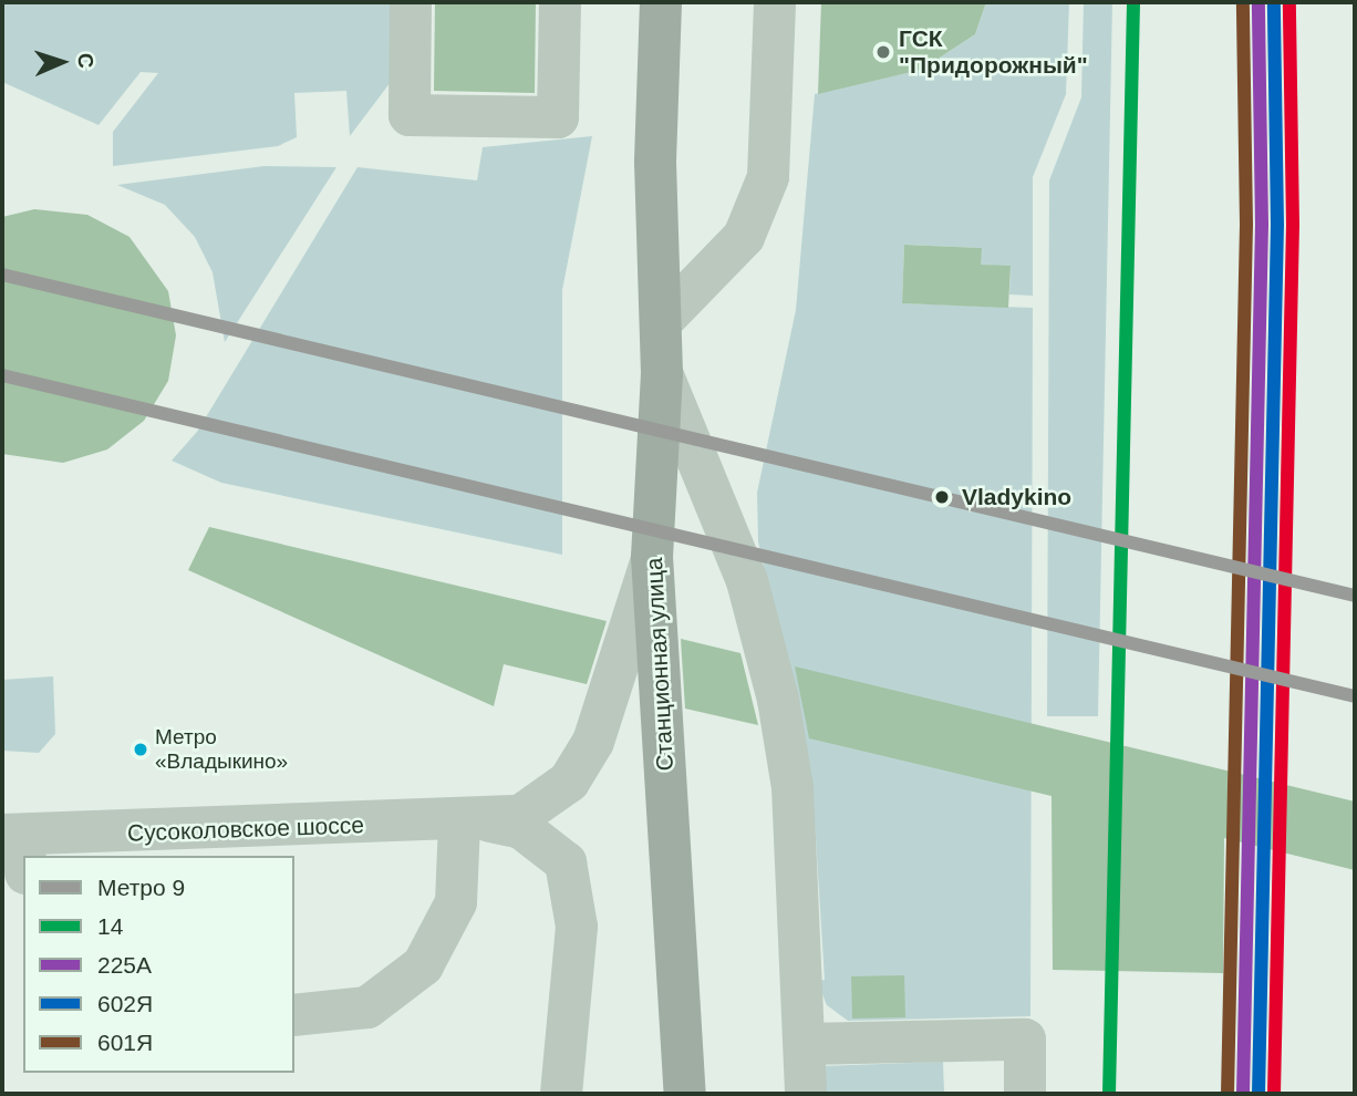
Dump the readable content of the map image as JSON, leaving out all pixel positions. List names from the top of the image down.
{
  "streets": {
    "main road": ["Станционная улица"],
    "street": ["Сусоколовское шоссе"]
  },
  "places": ["ГСК \"Придорожный\"", "Vladykino", "Метро «Владыкино»"],
  "lines": [
    "transit line 14",
    "transit line 225А",
    "transit line 602Я",
    "transit line 601Я",
    "metro line 9"
  ],
  "legend": [
    "Метро 9",
    "14",
    "225А",
    "602Я",
    "601Я"
  ],
  "north": "right"
}
